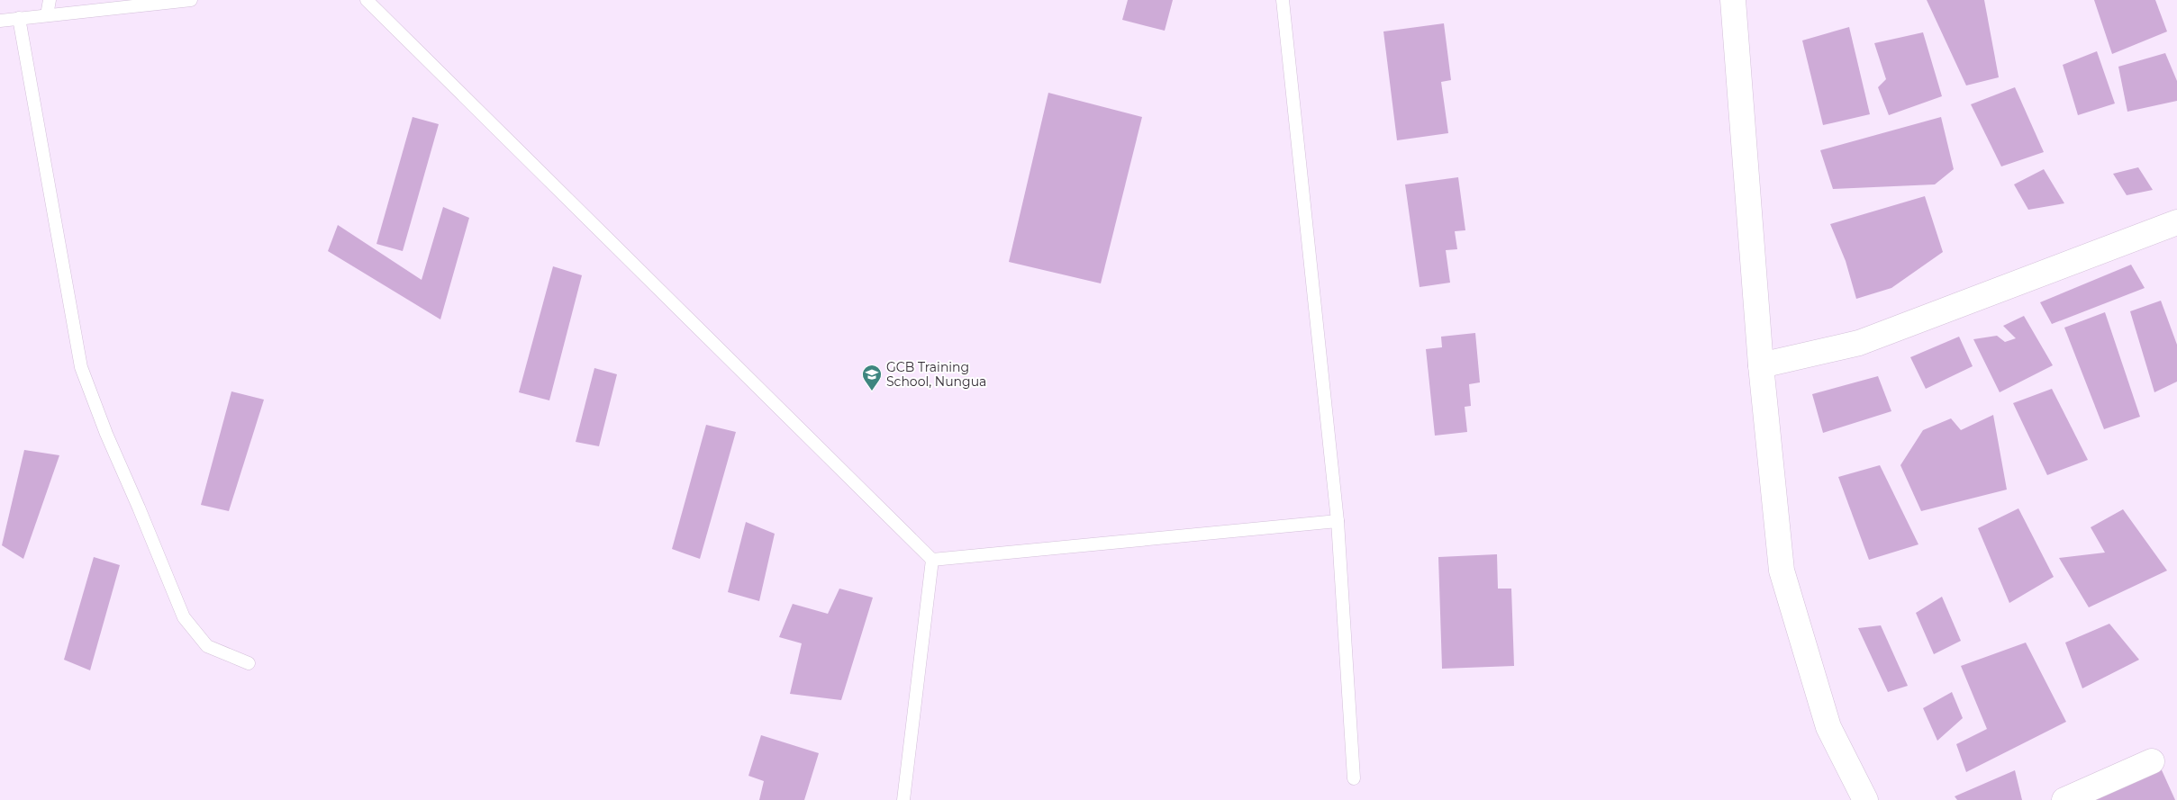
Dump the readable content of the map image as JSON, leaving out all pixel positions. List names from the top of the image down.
{
  "places": {
    "school or university": ["GCB Training School, Nungua"]
  }
}
